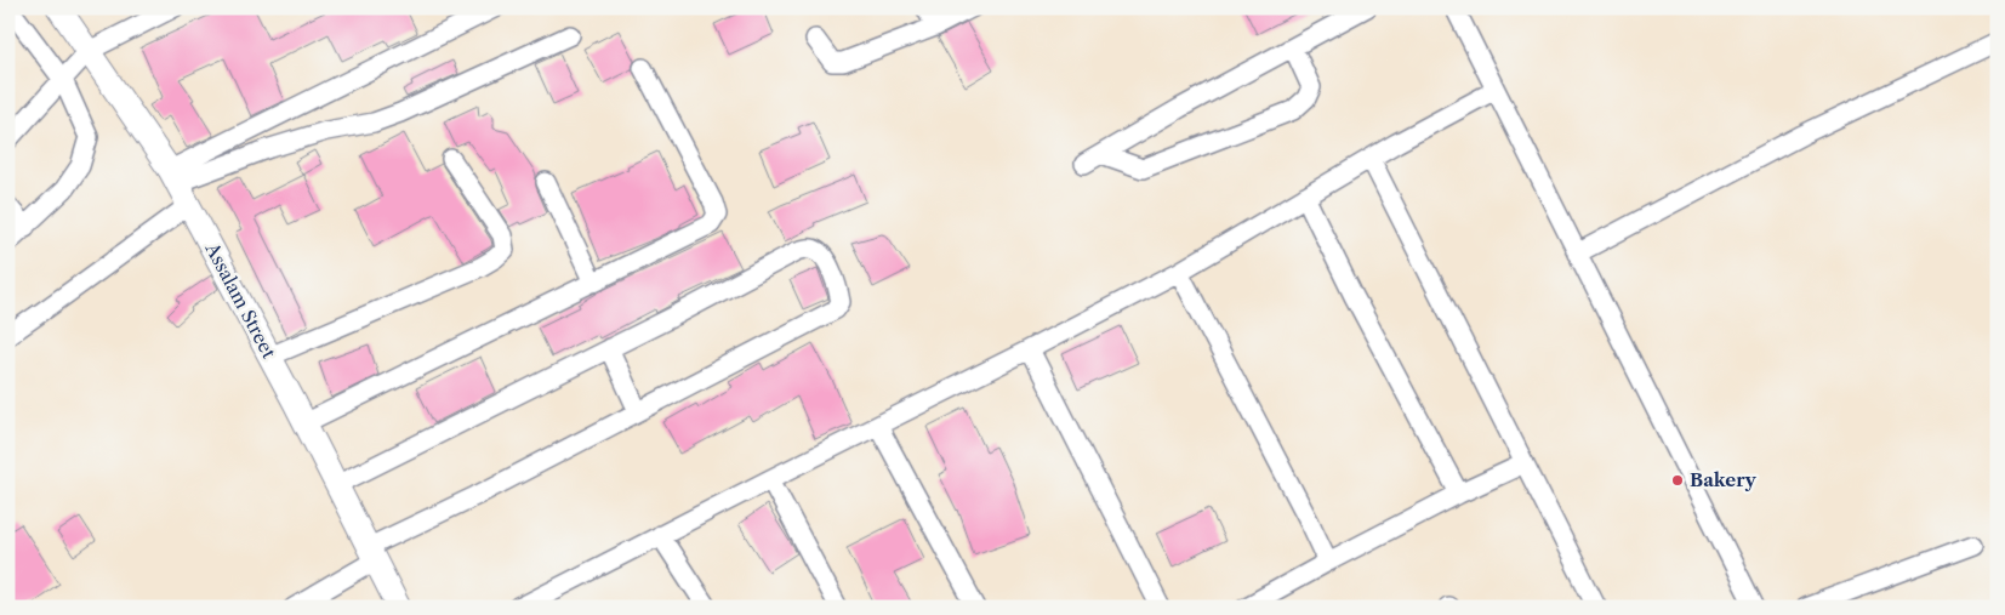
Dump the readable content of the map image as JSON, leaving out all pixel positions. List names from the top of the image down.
{
  "streets": {
    "main road": ["Assalam Street"]
  },
  "places": ["Bakery"]
}
